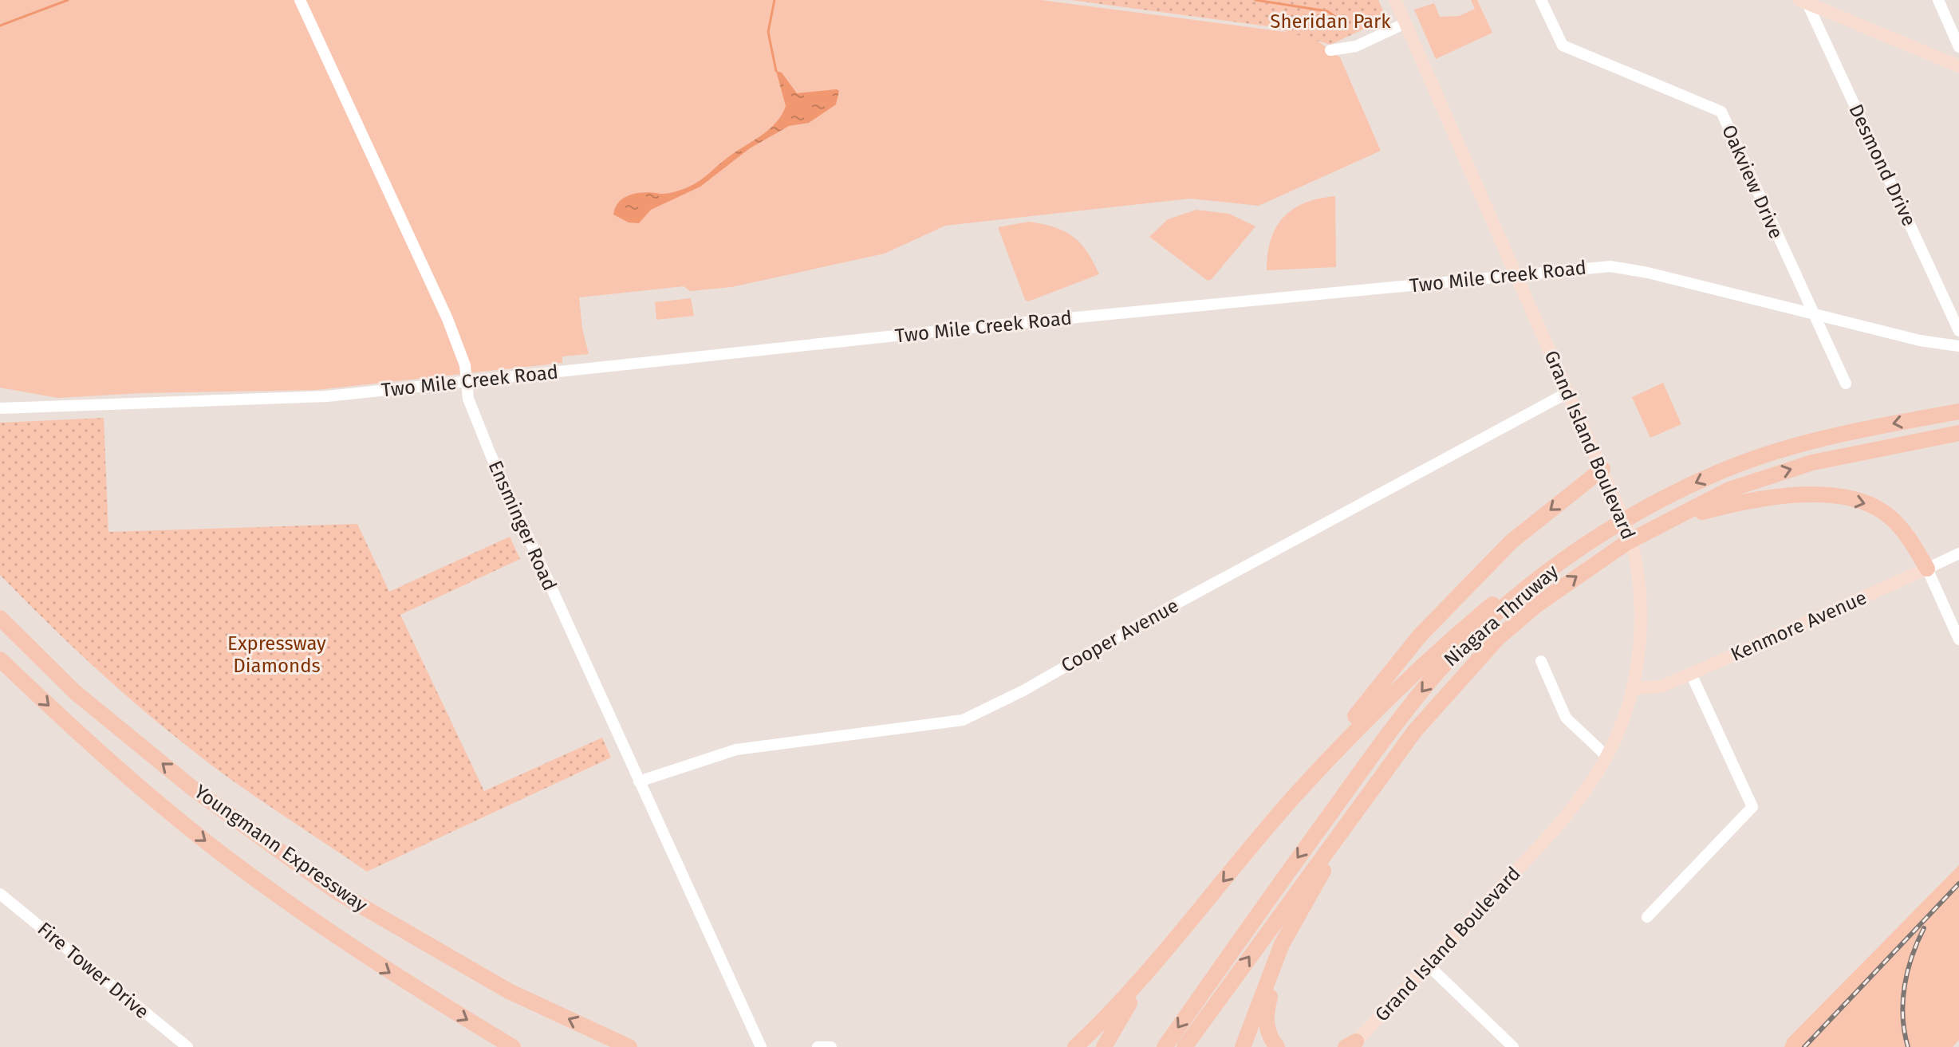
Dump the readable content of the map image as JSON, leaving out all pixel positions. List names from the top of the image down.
{
  "streets": {
    "highway": ["Niagara Thruway", "Youngmann Expressway"],
    "main road": ["Grand Island Boulevard", "Kenmore Avenue"],
    "street": [
      "Desmond Drive",
      "Oakview Drive",
      "Two Mile Creek Road",
      "Ensminger Road",
      "Cooper Avenue",
      "Fire Tower Drive"
    ]
  },
  "crossings": [
    ["Oakview Drive", "Two Mile Creek Road"],
    ["Two Mile Creek Road", "Grand Island Boulevard"],
    ["Two Mile Creek Road", "Ensminger Road"],
    ["Grand Island Boulevard", "Kenmore Avenue"],
    ["Grand Island Boulevard", "Cooper Avenue"],
    ["Ensminger Road", "Cooper Avenue"]
  ],
  "parks": ["Sheridan Park", "Expressway Diamonds"]
}
